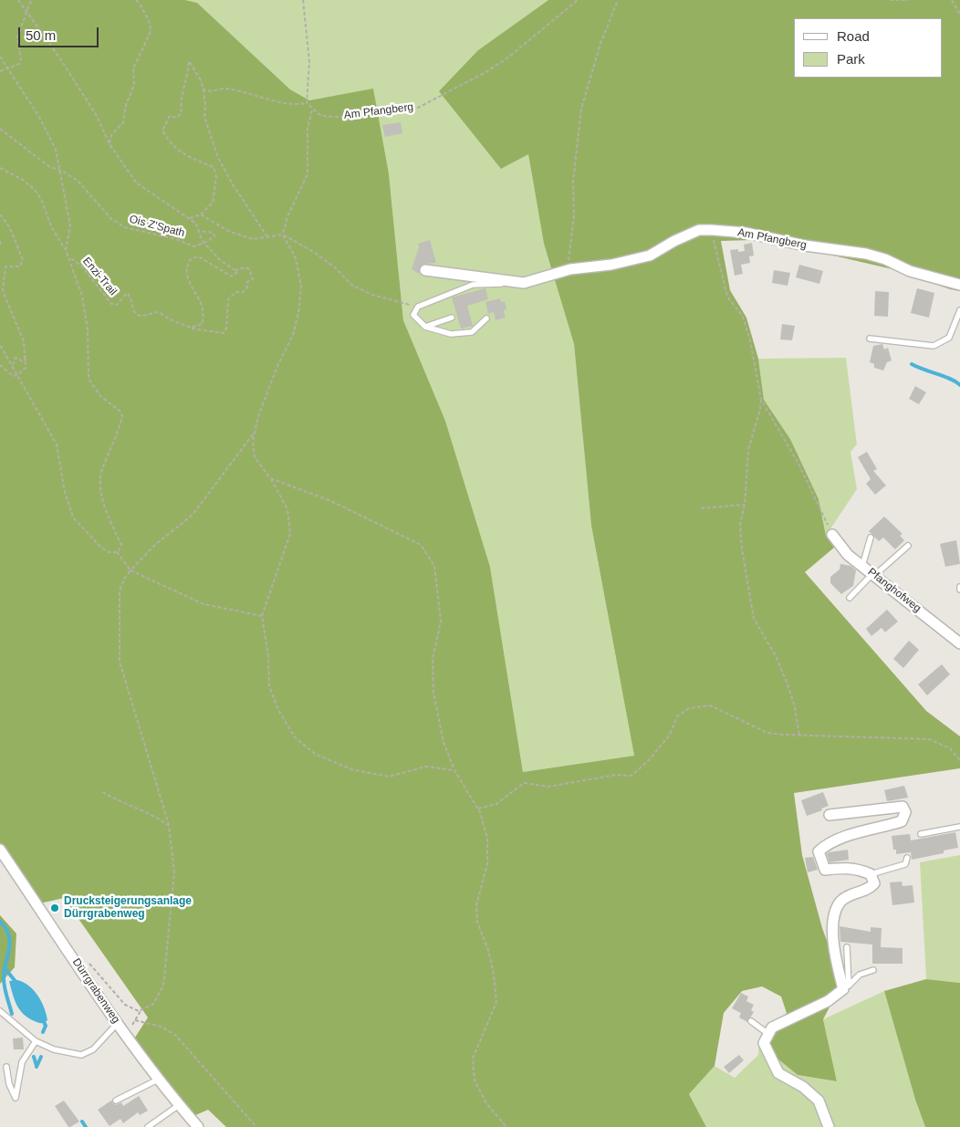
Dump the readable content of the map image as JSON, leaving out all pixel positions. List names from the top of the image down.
{
  "streets": {
    "street": ["Am Pfangberg", "Pfanghofweg", "Dürrgrabenweg"],
    "path": ["Ois Z'Spath", "Enzi-Trail"]
  },
  "places": ["Drucksteigerungsanlage Dürrgrabenweg"],
  "legend": ["Road", "Park"],
  "scale_bar": "50 m"
}
